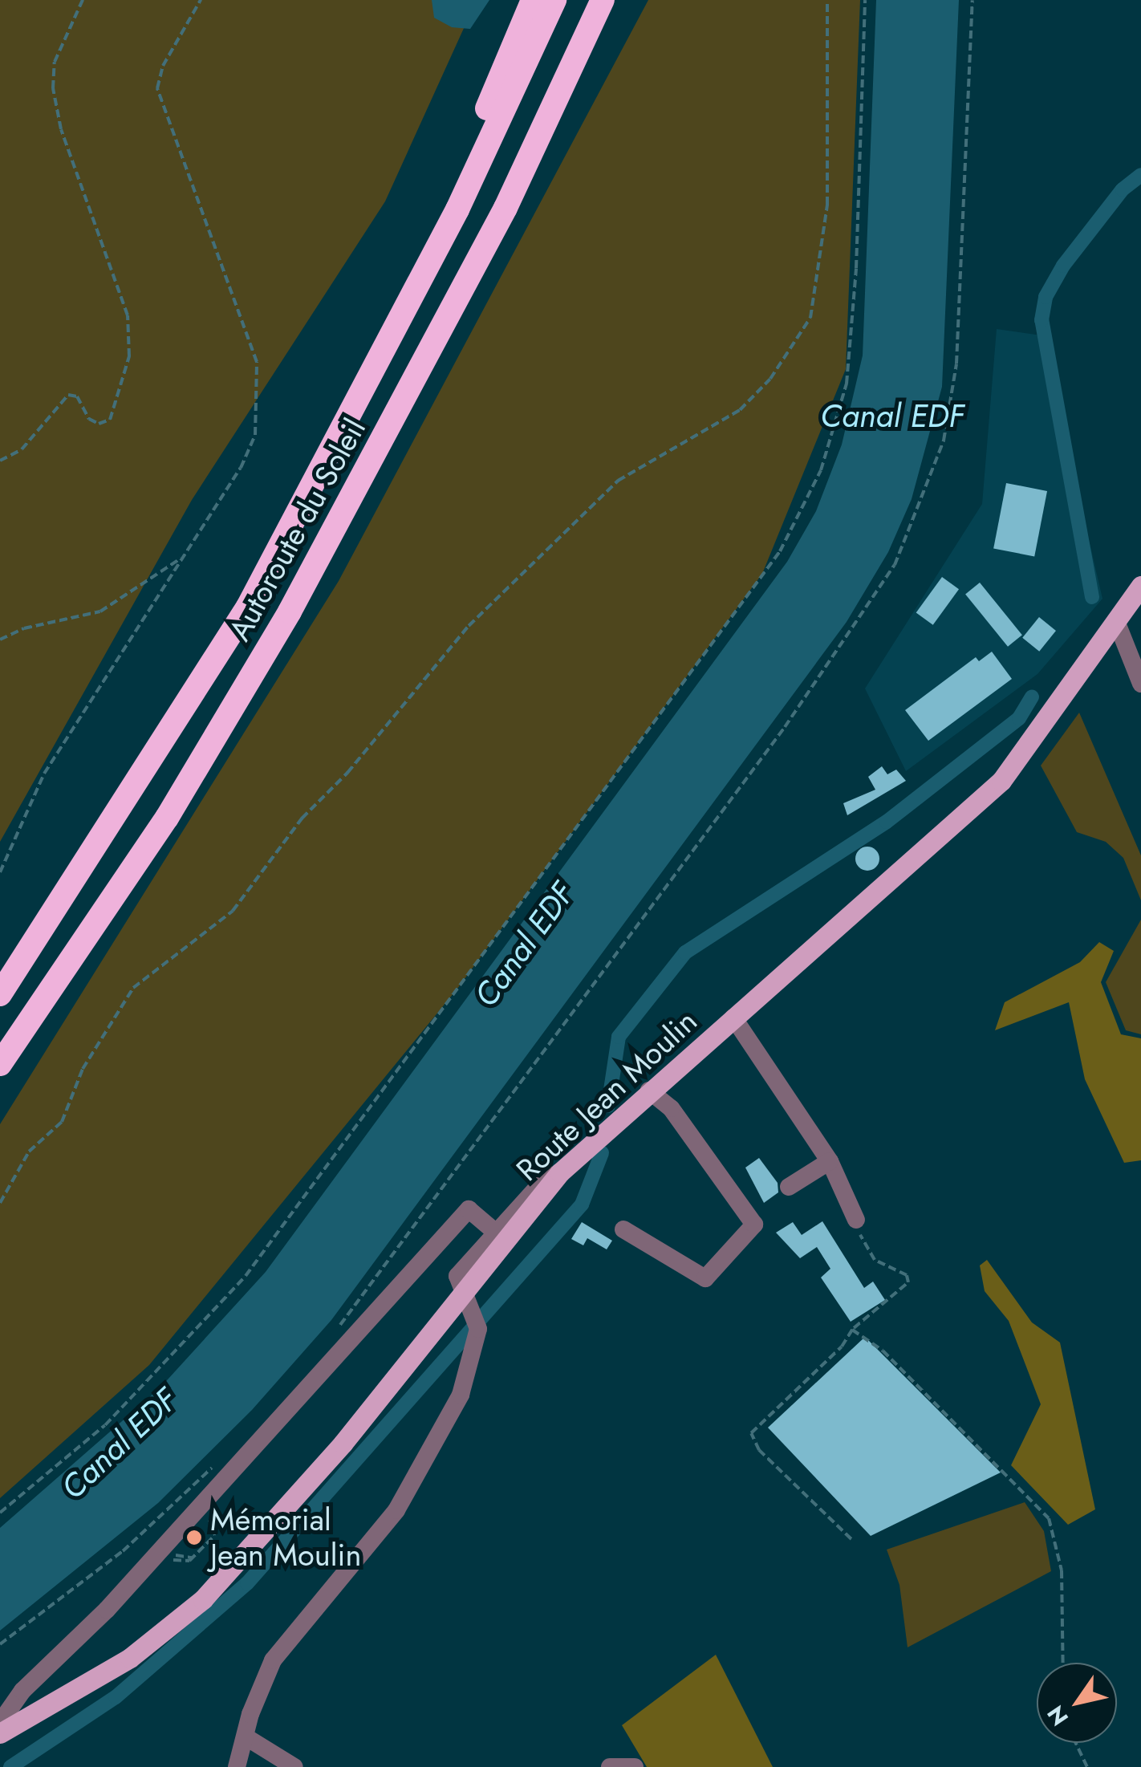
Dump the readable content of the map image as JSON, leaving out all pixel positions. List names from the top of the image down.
{
  "streets": {
    "highway": ["Autoroute du Soleil"],
    "main road": ["Route Jean Moulin"]
  },
  "water": ["Canal EDF"],
  "places": ["Mémorial Jean Moulin"],
  "north": "bottom left"
}
